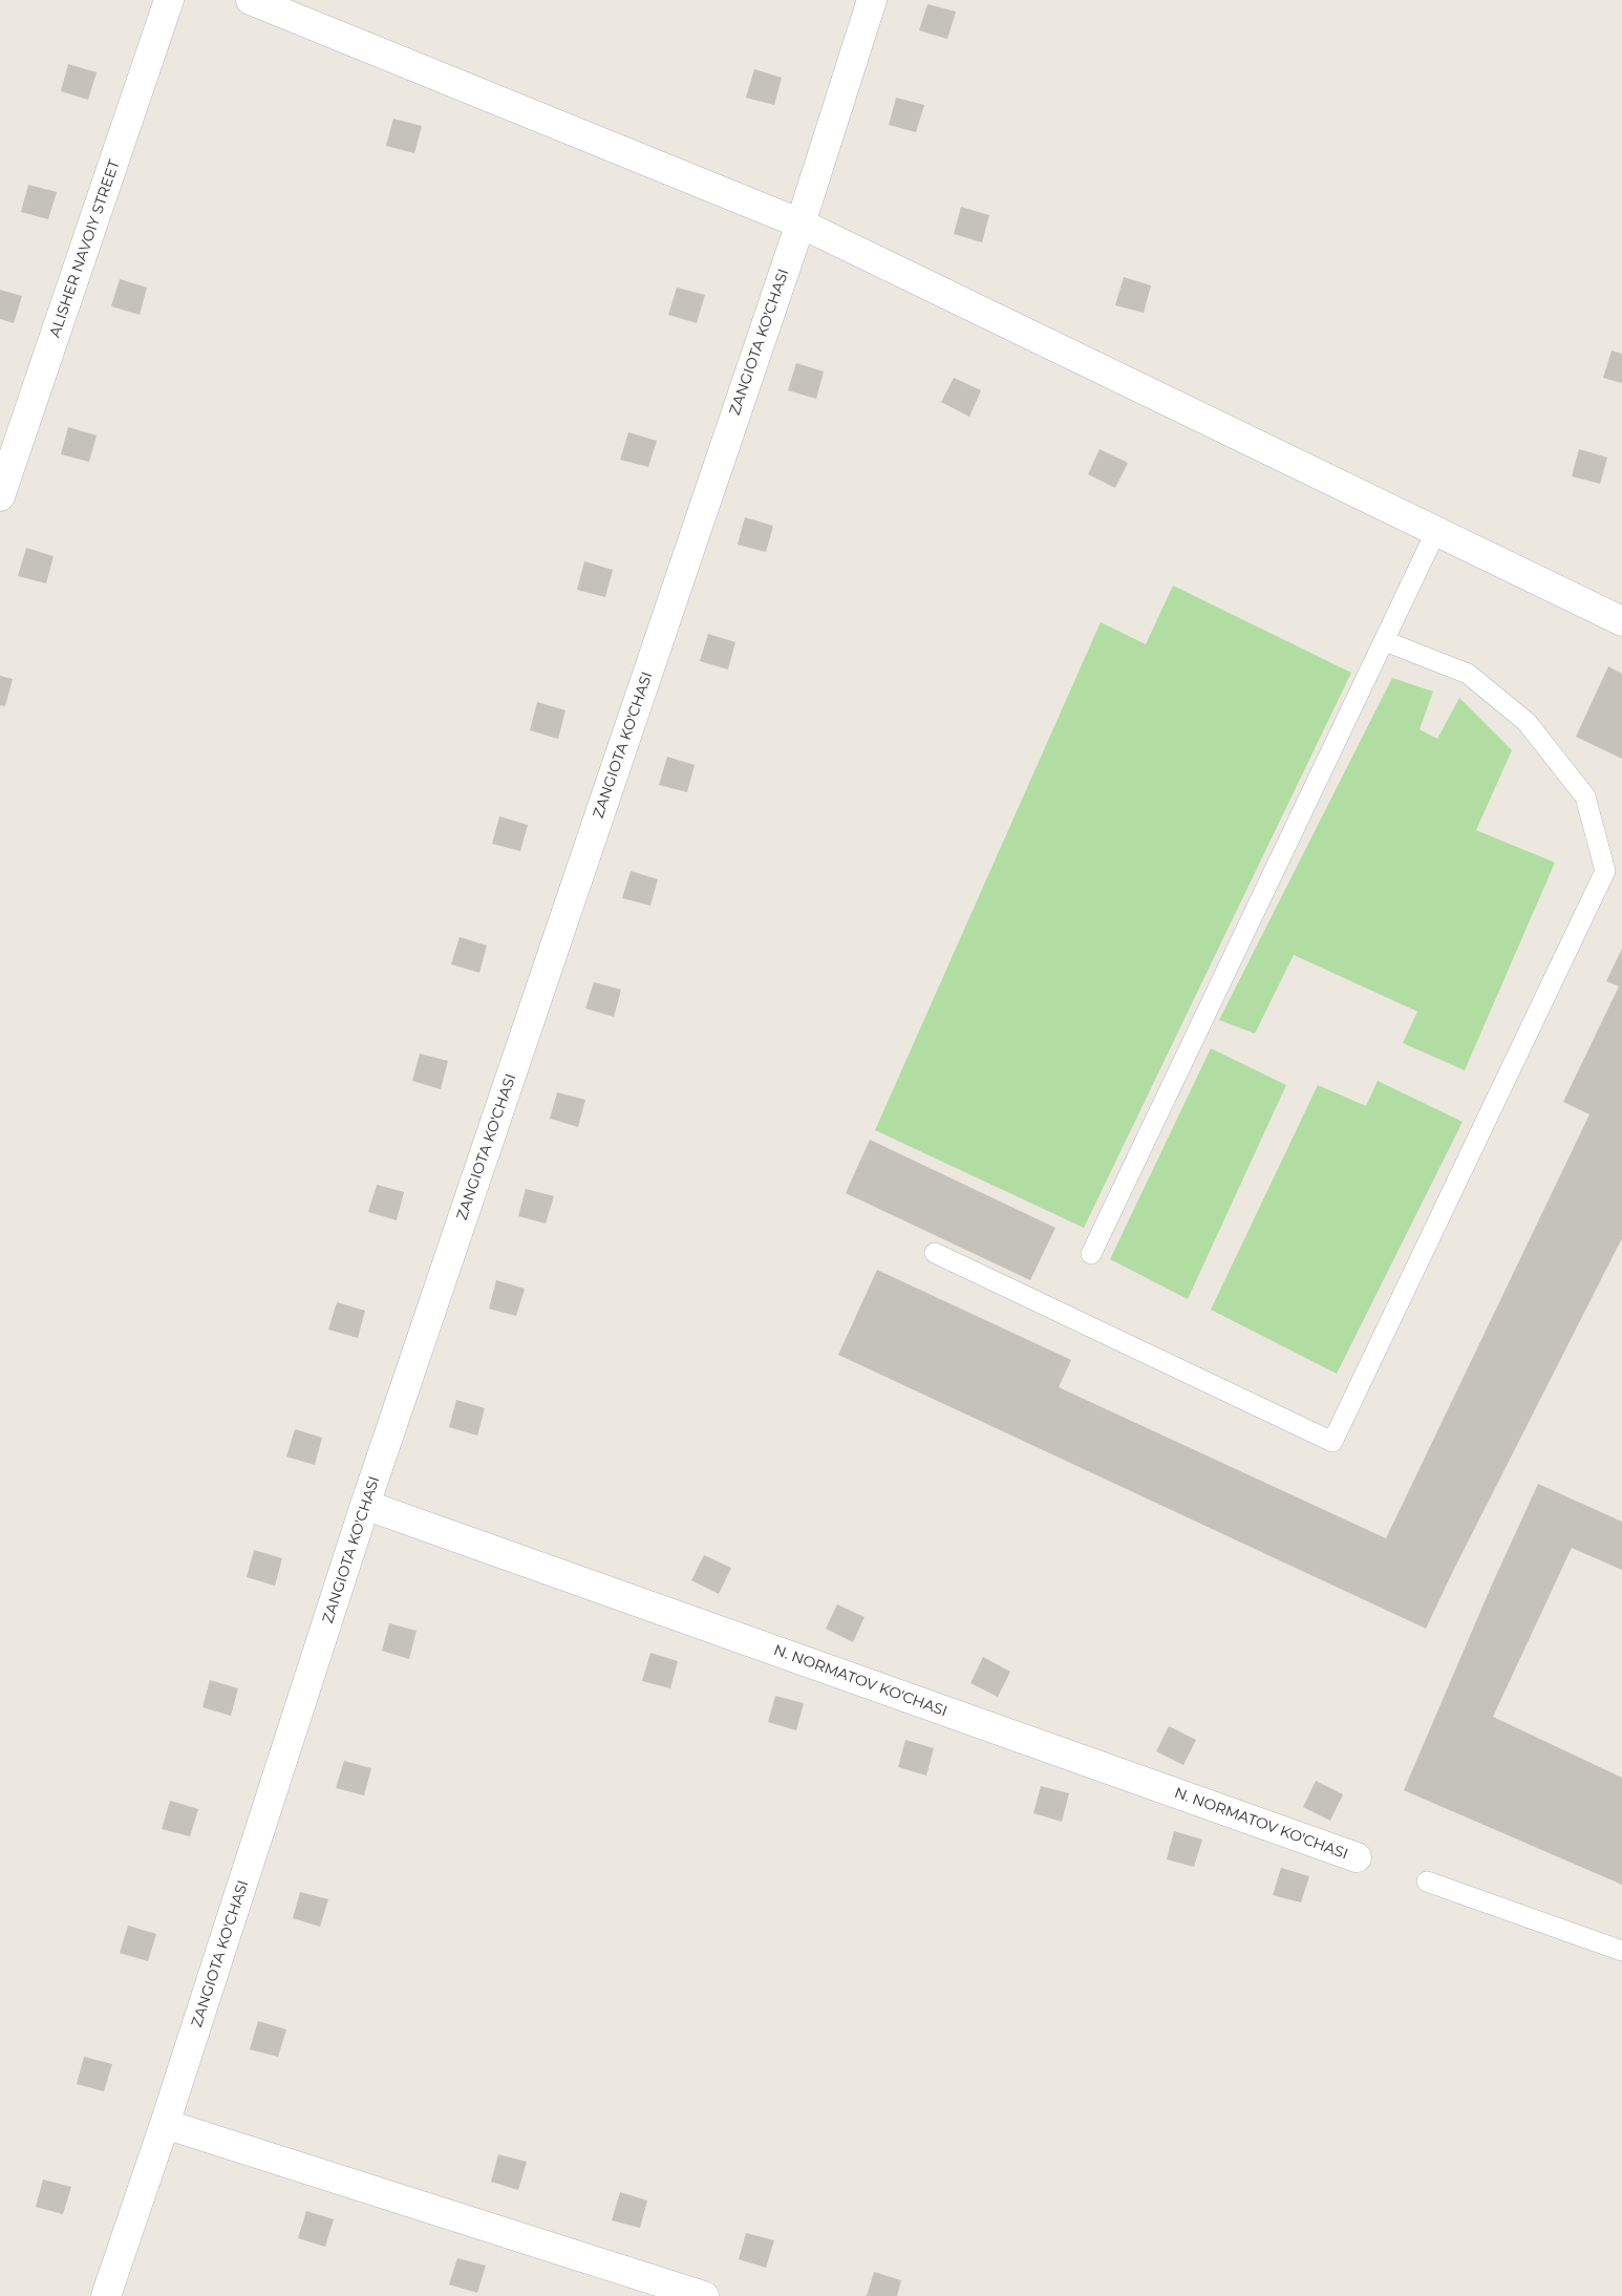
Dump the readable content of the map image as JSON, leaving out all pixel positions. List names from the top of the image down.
{
  "streets": {
    "street": ["ALISHER NAVOIY STREET", "ZANGIOTA KO'CHASI", "N. NORMATOV KO'CHASI"]
  },
  "crossings": [
    ["ZANGIOTA KO'CHASI", "N. NORMATOV KO'CHASI"]
  ]
}
